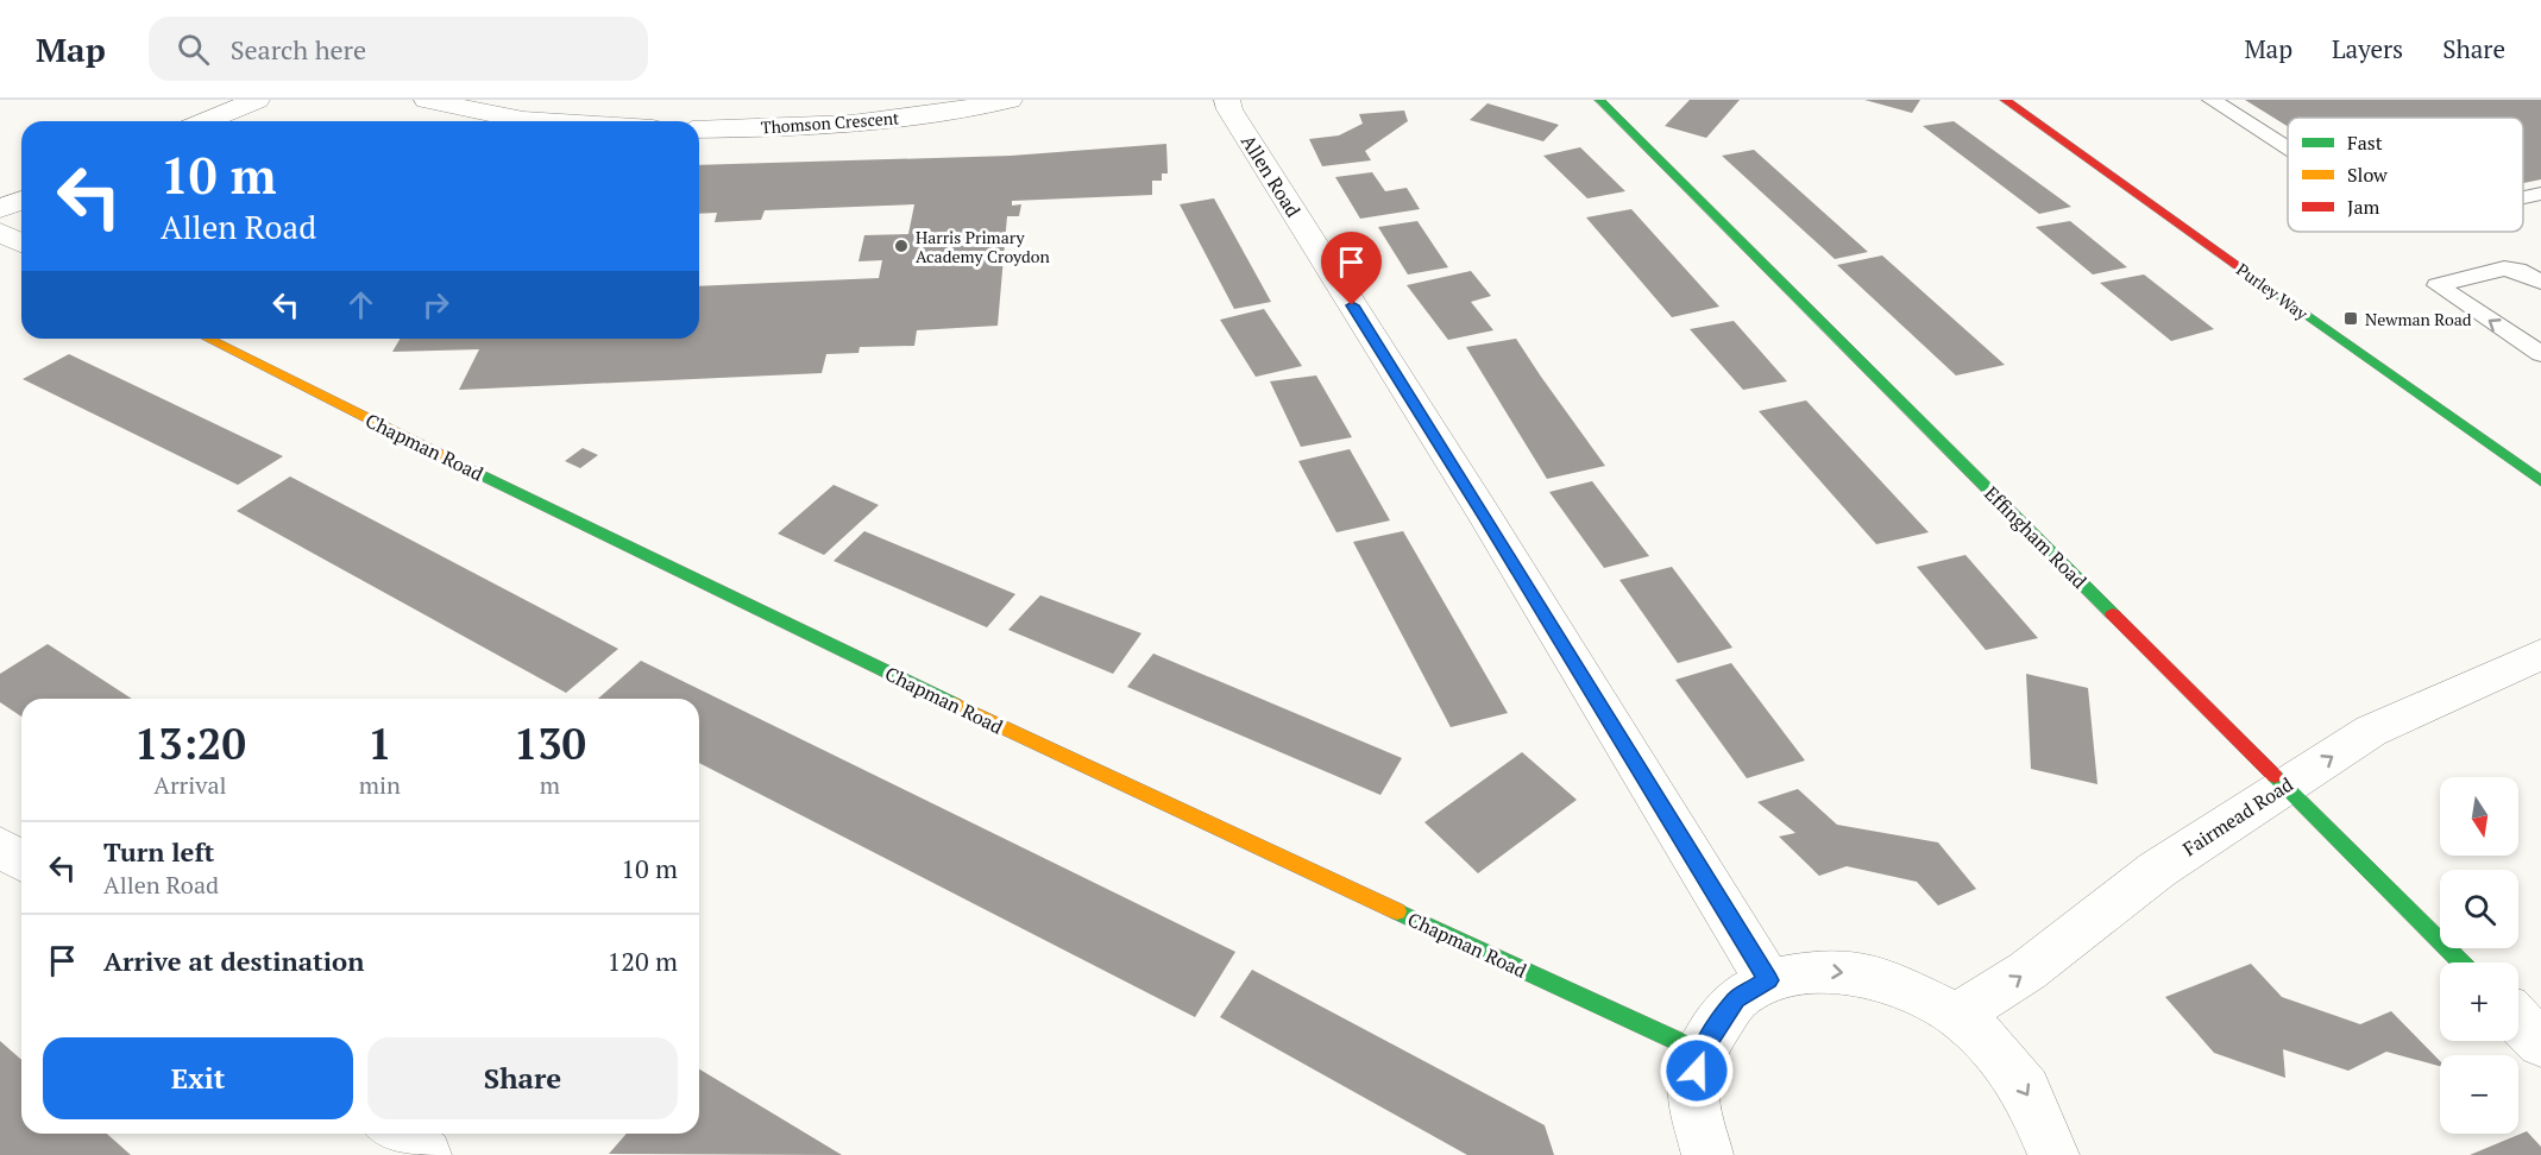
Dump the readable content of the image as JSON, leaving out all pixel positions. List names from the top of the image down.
{
  "streets": {
    "main road": ["Purley Way", "Chapman Road", "Effingham Road"],
    "street": ["Thomson Crescent", "Allen Road", "Fairmead Road"]
  },
  "crossings": [
    ["Effingham Road", "Fairmead Road"]
  ],
  "one_way": ["Fairmead Road"],
  "places": {
    "other": ["Harris Primary Academy Croydon"],
    "transit": ["Newman Road"]
  },
  "legend": ["Fast", "Slow", "Jam"],
  "north": "bottom",
  "page": {
    "header": "Map",
    "search": "Search here",
    "nav": ["Map", "Layers", "Share"],
    "turn": ["10 m", "Allen Road"],
    "eta": [
      "13:20",
      "Arrival",
      "1",
      "min",
      "130",
      "m"
    ],
    "map_buttons": ["+", "−"],
    "list": [
      {
        "name": "Turn left",
        "note": "Allen Road",
        "value": "10 m"
      },
      {
        "name": "Arrive at destination",
        "value": "120 m"
      }
    ],
    "buttons": ["Exit", "Share"]
  }
}
